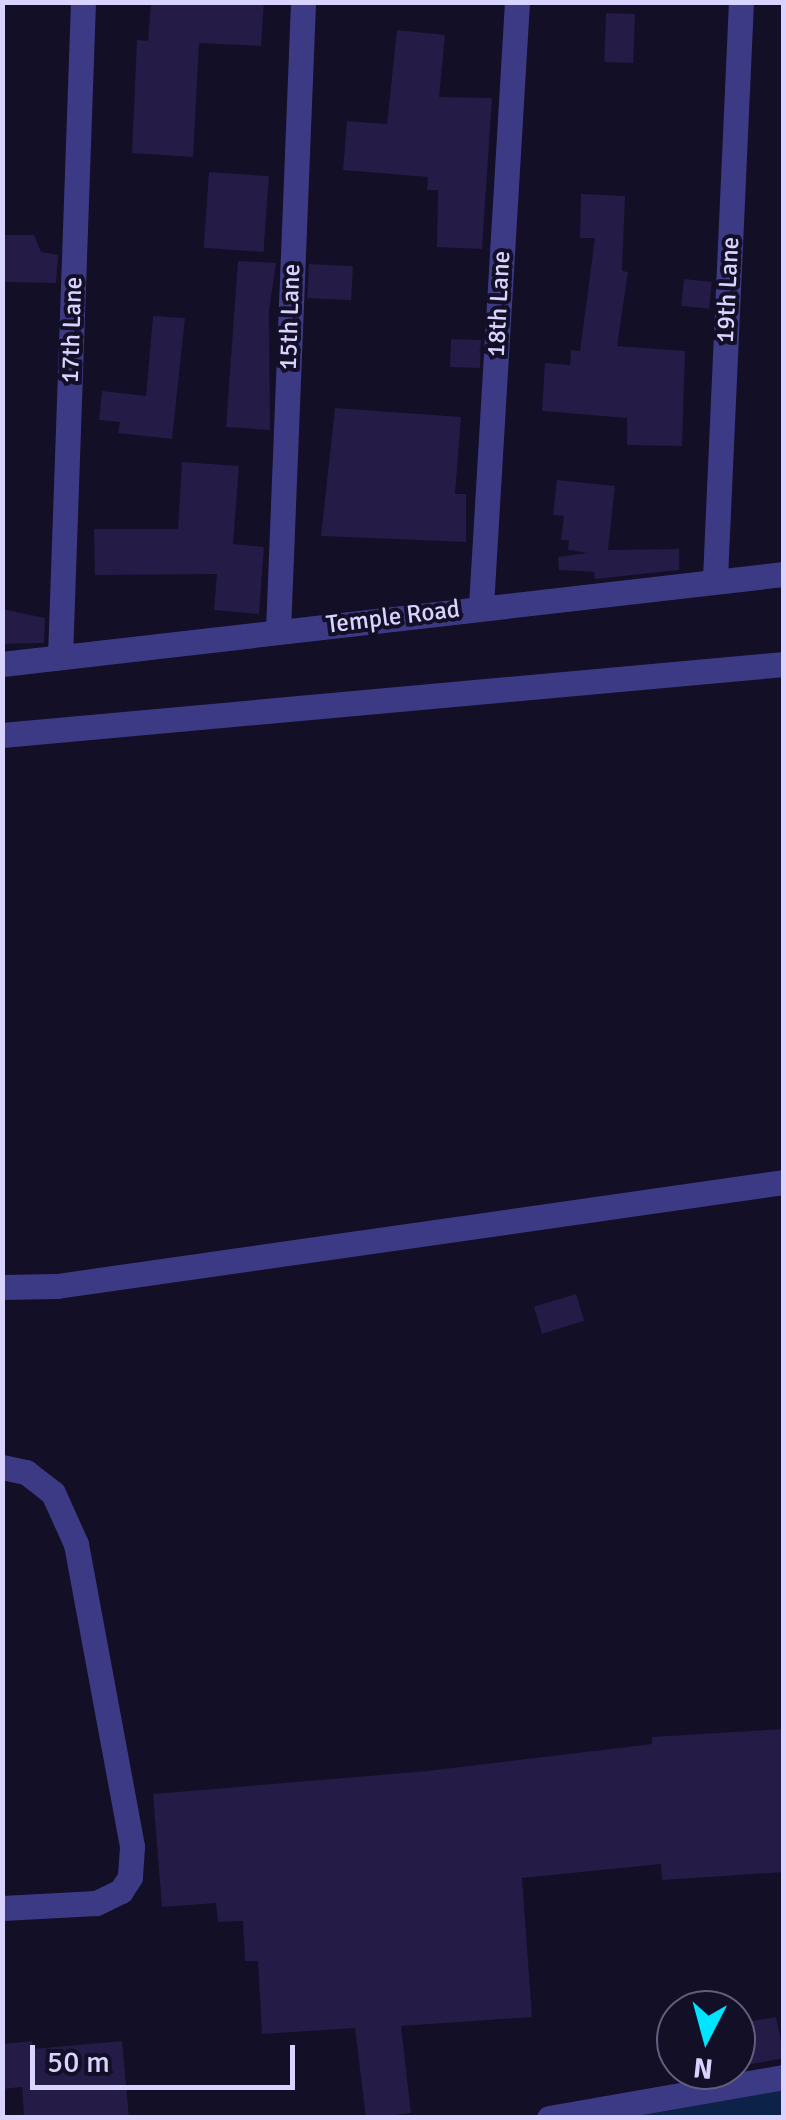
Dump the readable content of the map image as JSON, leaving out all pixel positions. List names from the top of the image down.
{
  "streets": {
    "street": [
      "19th Lane",
      "18th Lane",
      "15th Lane",
      "17th Lane",
      "Temple Road"
    ]
  },
  "crossings": [
    ["19th Lane", "Temple Road"],
    ["18th Lane", "Temple Road"],
    ["15th Lane", "Temple Road"],
    ["17th Lane", "Temple Road"]
  ],
  "scale_bar": "50 m",
  "north": "bottom"
}
